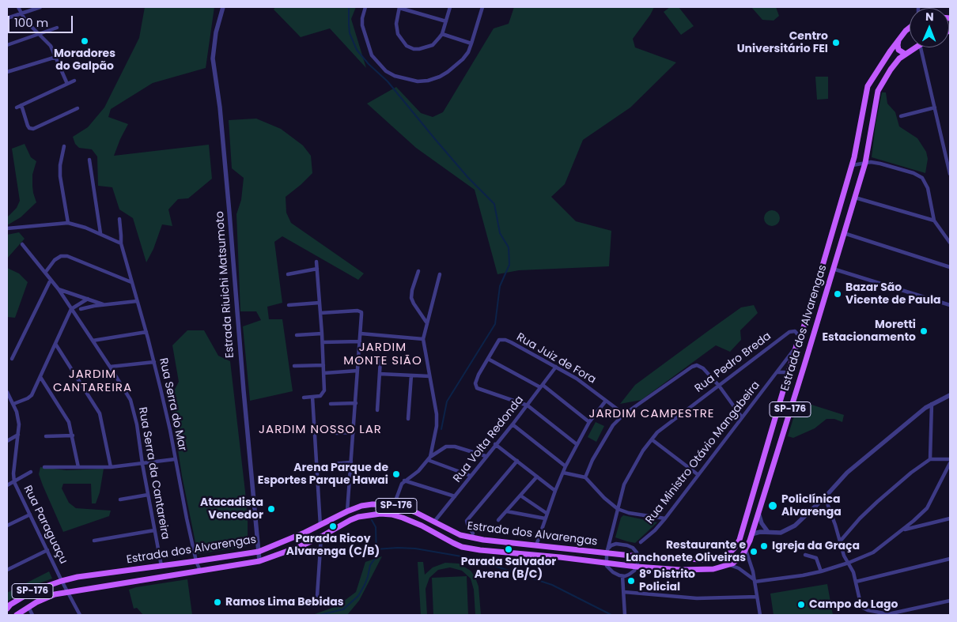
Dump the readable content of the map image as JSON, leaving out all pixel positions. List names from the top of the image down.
{
  "streets": {
    "main road": ["Estrada dos Alvarengas", "SP-176"],
    "street": [
      "Estrada Riuichi Matsumoto",
      "Rua Juiz de Fora",
      "Rua Pedro Breda",
      "Rua Serra do Mar",
      "Rua Volta Redonda",
      "Rua Ministro Otávio Mangabeira",
      "Rua Serra da Cantareira",
      "Rua Paraguaçu"
    ]
  },
  "crossings": [
    ["Estrada Riuichi Matsumoto", "Estrada dos Alvarengas"],
    ["Estrada dos Alvarengas", "Rua Pedro Breda"],
    ["Estrada dos Alvarengas", "Rua Serra do Mar"],
    ["Estrada dos Alvarengas", "Rua Volta Redonda"],
    ["Estrada dos Alvarengas", "Rua Ministro Otávio Mangabeira"],
    ["Estrada dos Alvarengas", "Rua Serra da Cantareira"],
    ["Estrada dos Alvarengas", "Rua Paraguaçu"],
    ["Rua Juiz de Fora", "Rua Volta Redonda"]
  ],
  "districts": [
    "JARDIM MONTE SIÃO",
    "JARDIM CANTAREIRA",
    "JARDIM CAMPESTRE",
    "JARDIM NOSSO LAR"
  ],
  "places": [
    "Moradores do Galpão",
    "Centro Universitário FEI",
    "Bazar São Vicente de Paula",
    "Moretti Estacionamento",
    "Arena Parque de Esportes Parque Hawai",
    "Policlínica Alvarenga",
    "Atacadista Vencedor",
    "Parada Ricoy Alvarenga (C/B)",
    "Igreja da Graça",
    "Parada Salvador Arena (B/C)",
    "Restaurante e Lanchonete Oliveiras",
    "8º Distrito Policial",
    "Ramos Lima Bebidas",
    "Campo do Lago"
  ],
  "scale_bar": "100 m",
  "north": "top"
}
